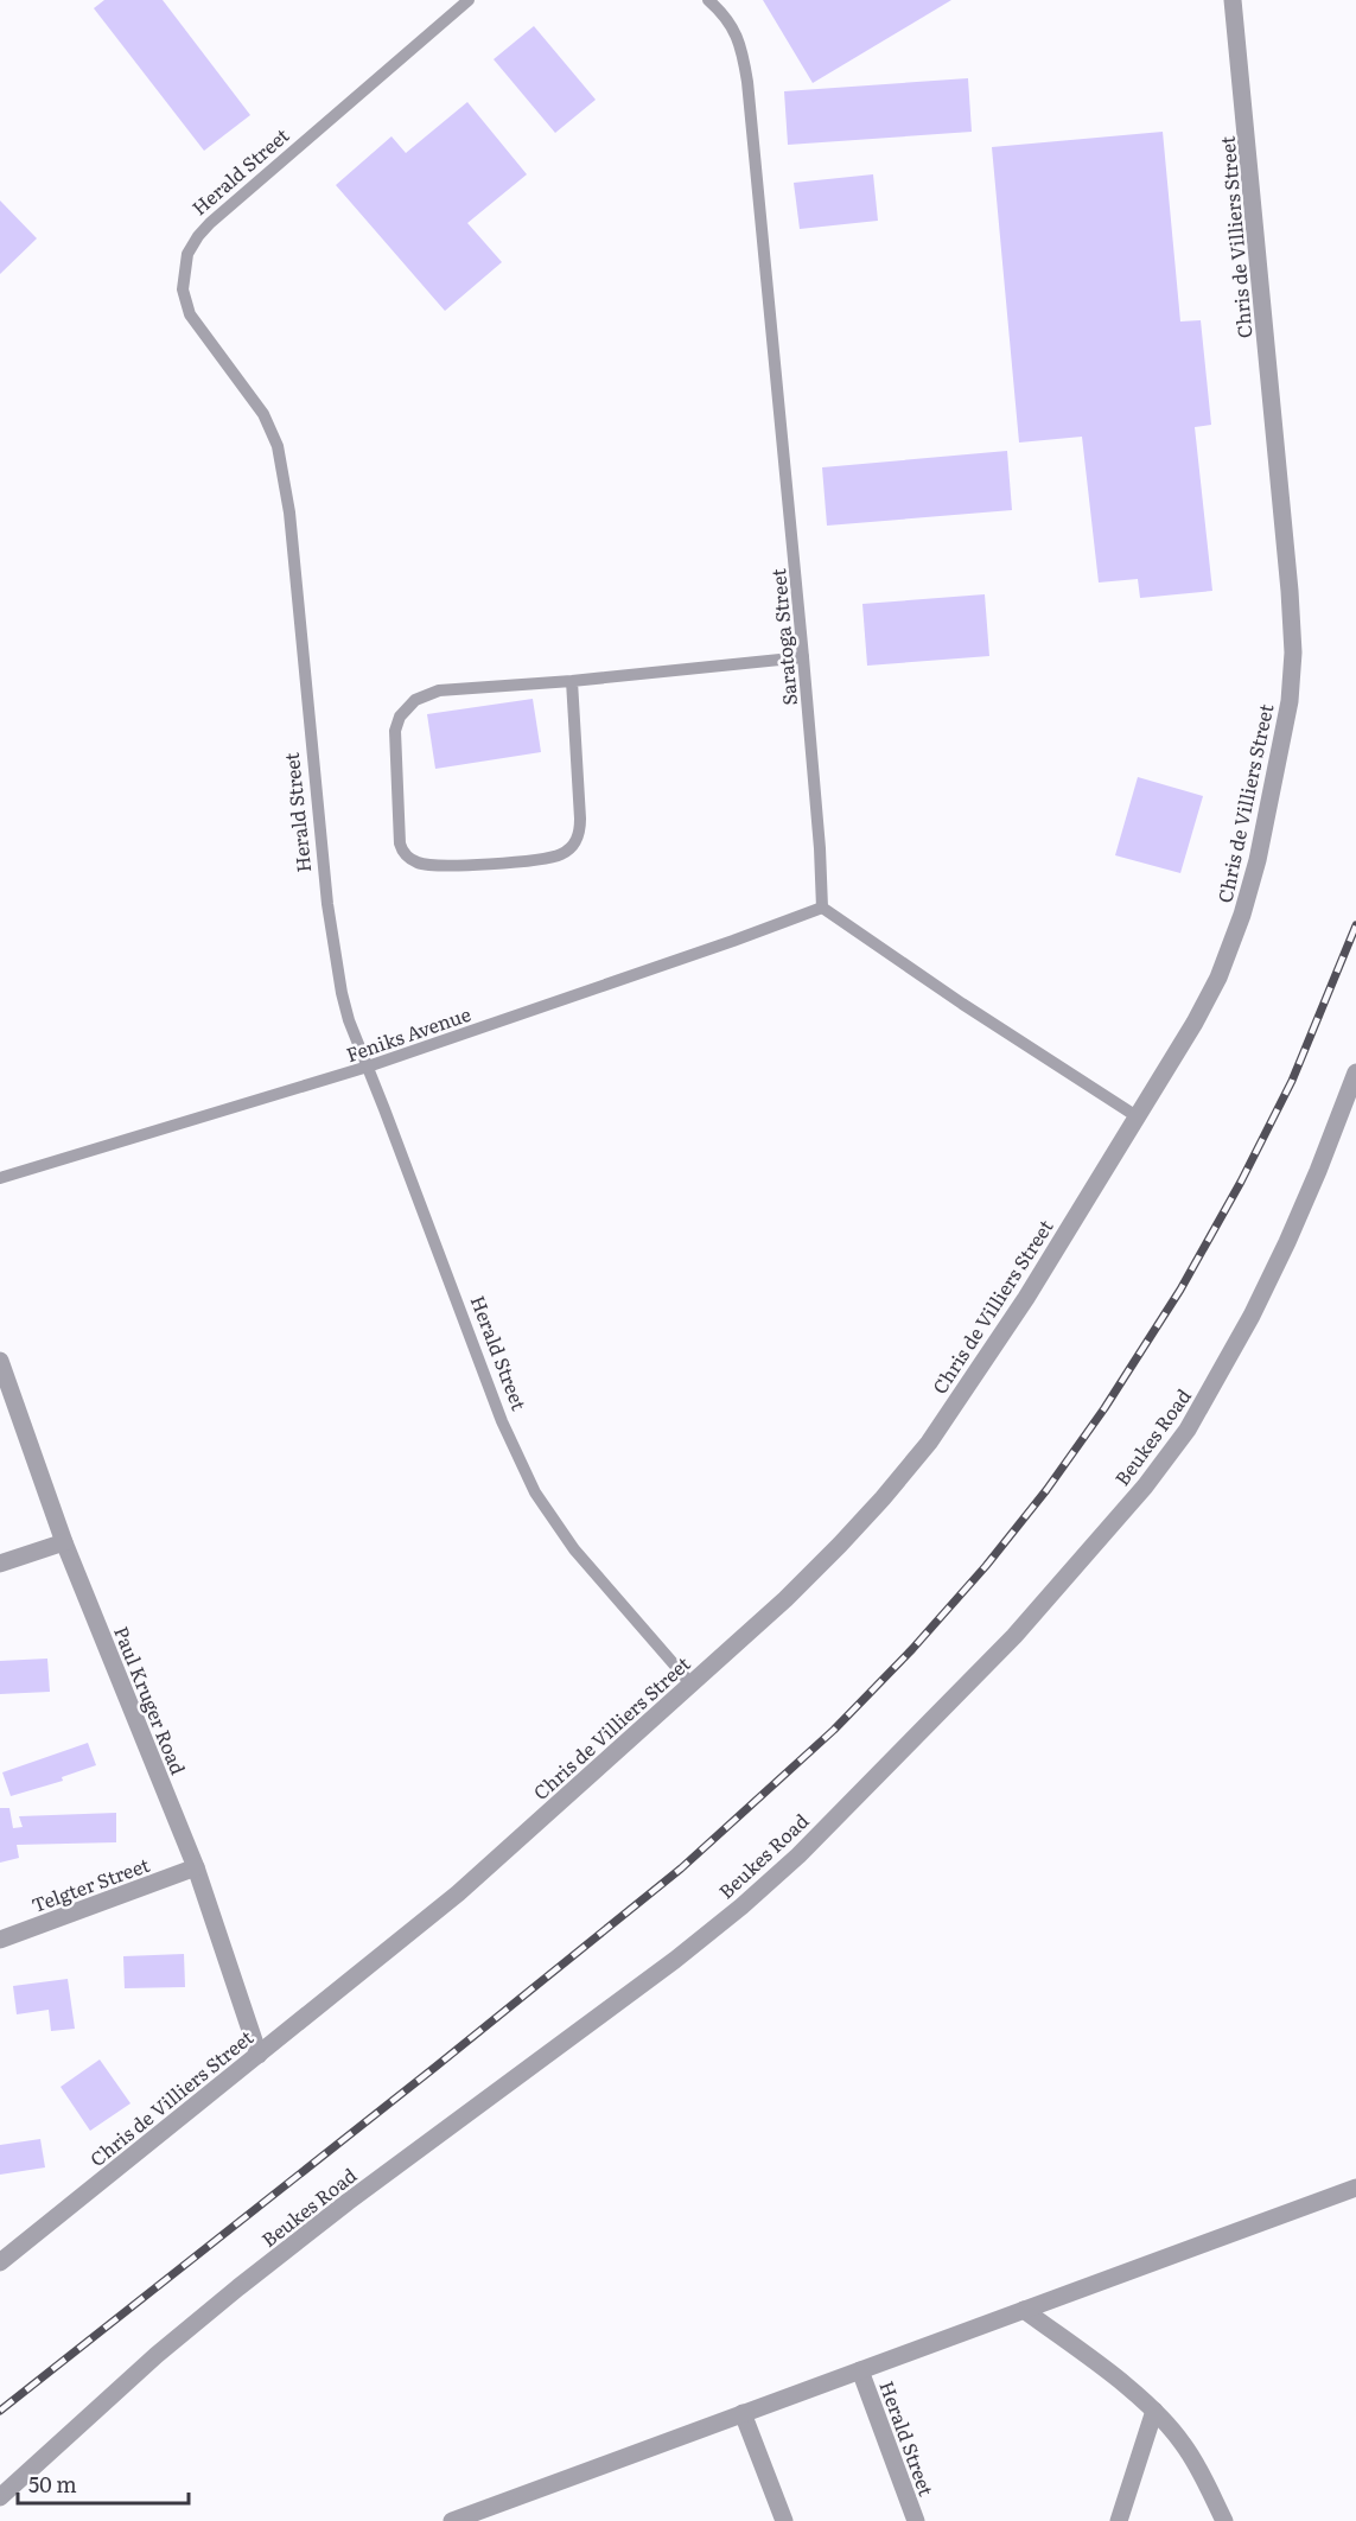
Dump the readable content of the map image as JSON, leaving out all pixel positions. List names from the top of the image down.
{
  "streets": {
    "street": [
      "Herald Street",
      "Chris de Villiers Street",
      "Beukes Road",
      "Paul Kruger Road",
      "Telgter Street"
    ],
    "lane": ["Saratoga Street", "Feniks Avenue"]
  },
  "crossings": [
    ["Herald Street", "Chris de Villiers Street"],
    ["Herald Street", "Feniks Avenue"],
    ["Chris de Villiers Street", "Paul Kruger Road"],
    ["Saratoga Street", "Feniks Avenue"],
    ["Paul Kruger Road", "Telgter Street"]
  ],
  "scale_bar": "50 m"
}
